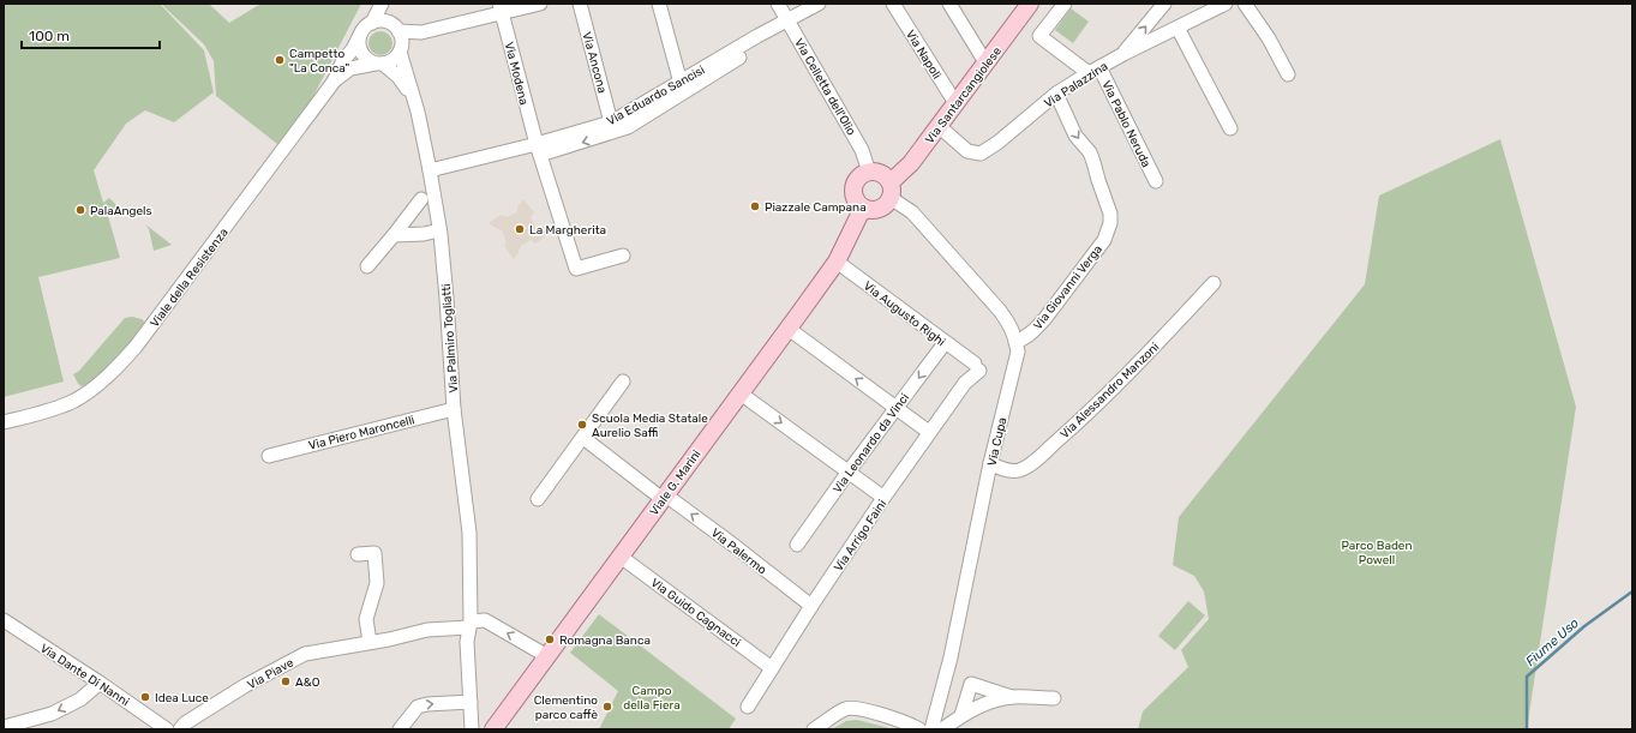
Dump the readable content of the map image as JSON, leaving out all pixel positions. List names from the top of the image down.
{
  "streets": {
    "main road": ["Via Santarcangiolese", "Viale G. Marini"],
    "street": [
      "Via Napoli",
      "Via Ancona",
      "Via Modena",
      "Via Palazzina",
      "Via Celletta dell'Olio",
      "Via Eduardo Sancisi",
      "Via Pablo Neruda",
      "Viale della Resistenza",
      "Via Giovanni Verga",
      "Via Augusto Righi",
      "Via Palmiro Togliatti",
      "Via Alessandro Manzoni",
      "Via Piero Maroncelli",
      "Via Cupa",
      "Via Leonardo da Vinci",
      "Via Arrigo Faini",
      "Via Palermo",
      "Via Guido Cagnacci",
      "Via Piave",
      "Via Dante Di Nanni"
    ]
  },
  "crossings": [
    ["Via Napoli", "Via Santarcangiolese"],
    ["Via Ancona", "Via Eduardo Sancisi"],
    ["Via Modena", "Via Eduardo Sancisi"],
    ["Via Palazzina", "Via Santarcangiolese"],
    ["Via Palazzina", "Via Pablo Neruda"],
    ["Via Palazzina", "Via Giovanni Verga"],
    ["Via Celletta dell'Olio", "Via Eduardo Sancisi"],
    ["Via Celletta dell'Olio", "Via Santarcangiolese"],
    ["Via Celletta dell'Olio", "Via Cupa"],
    ["Via Celletta dell'Olio", "Viale G. Marini"],
    ["Via Eduardo Sancisi", "Via Palmiro Togliatti"],
    ["Via Santarcangiolese", "Via Cupa"],
    ["Via Santarcangiolese", "Viale G. Marini"],
    ["Viale della Resistenza", "Via Palmiro Togliatti"],
    ["Via Giovanni Verga", "Via Cupa"],
    ["Via Augusto Righi", "Via Leonardo da Vinci"],
    ["Via Augusto Righi", "Viale G. Marini"],
    ["Via Augusto Righi", "Via Arrigo Faini"],
    ["Via Palmiro Togliatti", "Via Piero Maroncelli"],
    ["Via Palmiro Togliatti", "Via Piave"],
    ["Via Alessandro Manzoni", "Via Cupa"],
    ["Via Cupa", "Viale G. Marini"],
    ["Viale G. Marini", "Via Palermo"],
    ["Viale G. Marini", "Via Guido Cagnacci"],
    ["Viale G. Marini", "Via Piave"],
    ["Via Arrigo Faini", "Via Palermo"],
    ["Via Arrigo Faini", "Via Guido Cagnacci"],
    ["Via Piave", "Via Dante Di Nanni"]
  ],
  "one_way": ["Via Giovanni Verga", "Via Palermo"],
  "water": ["Fiume Uso"],
  "parks": ["Parco Baden Powell", "Campo della Fiera"],
  "places": [
    "Campetto \"La Conca\"",
    "Piazzale Campana",
    "PalaAngels",
    "La Margherita",
    "Scuola Media Statale Aurelio Saffi",
    "Romagna Banca",
    "A&O",
    "Idea Luce",
    "Clementino parco caffè"
  ],
  "scale_bar": "100 m"
}
